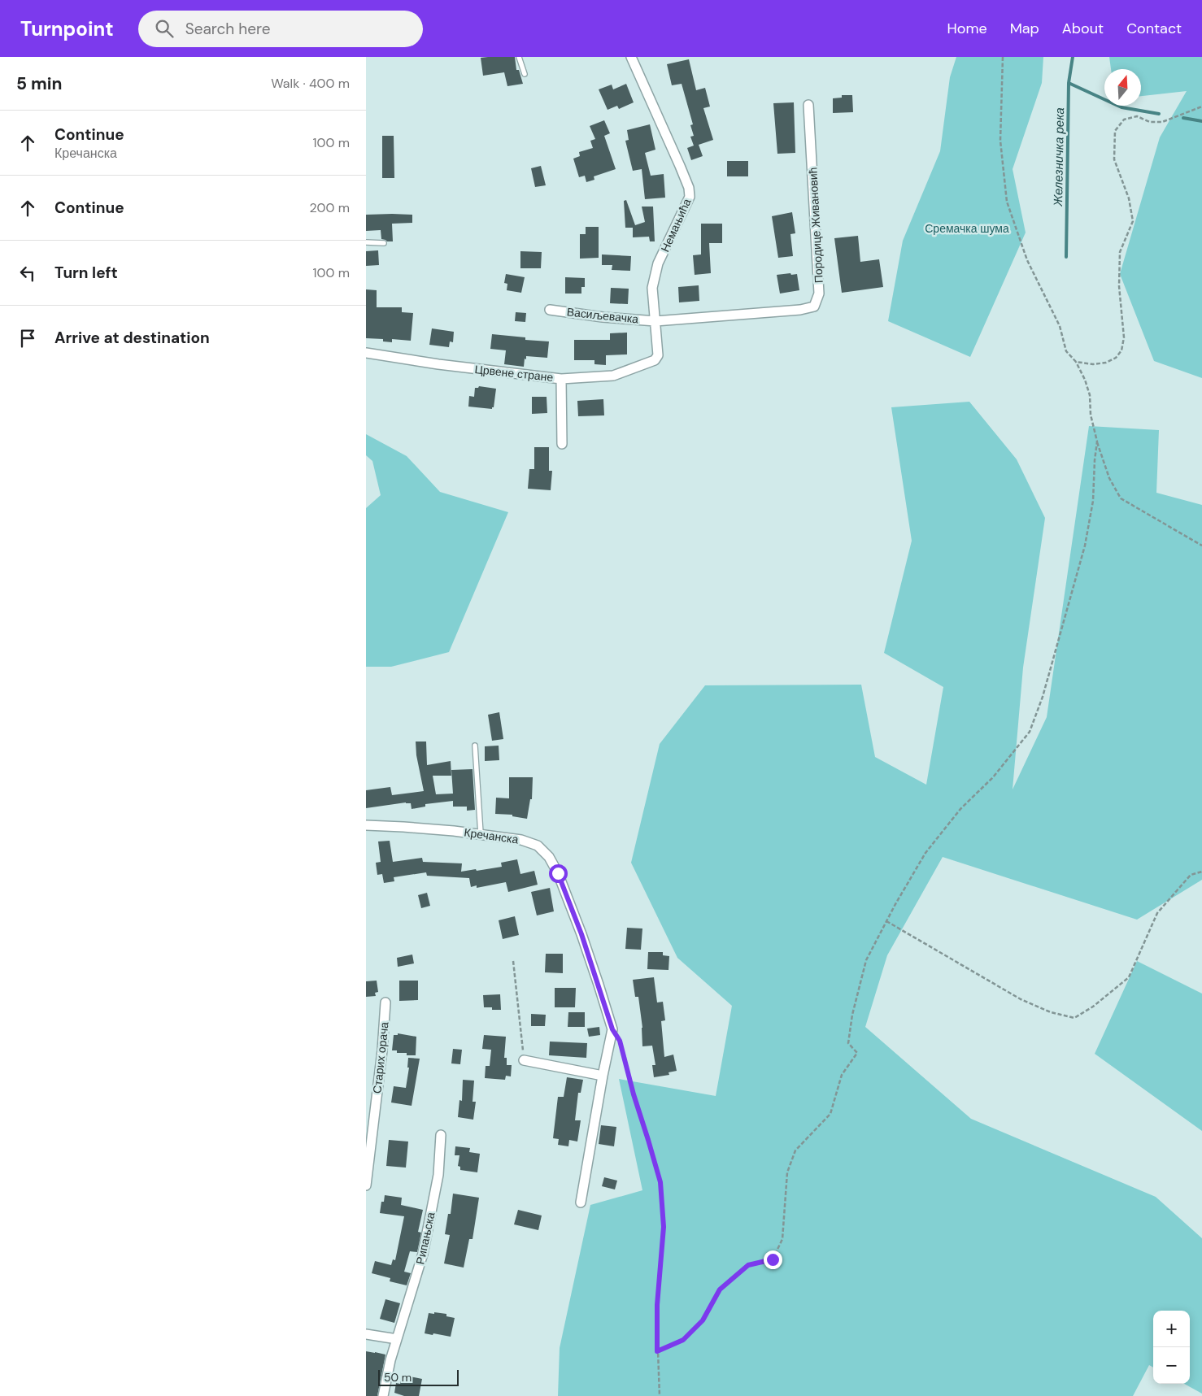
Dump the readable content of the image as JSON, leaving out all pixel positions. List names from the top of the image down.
{
  "streets": {
    "street": [
      "Немањића",
      "Породице Живановић",
      "Васиљевачка",
      "Црвене стране",
      "Кречанска",
      "Старих орача",
      "Рипањска"
    ]
  },
  "crossings": [
    ["Немањића", "Породице Живановић"],
    ["Немањића", "Васиљевачка"],
    ["Немањића", "Црвене стране"],
    ["Породице Живановић", "Васиљевачка"]
  ],
  "water": ["Железничка река"],
  "parks": ["Сремачка шума"],
  "scale_bar": "50 m",
  "north": "top",
  "page": {
    "header": "Turnpoint",
    "search": "Search here",
    "nav": [
      "Home",
      "Map",
      "About",
      "Contact"
    ],
    "heading": ["5 min", "Walk · 400 m"],
    "list": [
      ["Continue", "Кречанска", "100 m"],
      ["Continue", "200 m"],
      ["Turn left", "100 m"],
      "Arrive at destination"
    ],
    "map_buttons": ["+", "−"],
    "scale": "50 m"
  }
}
